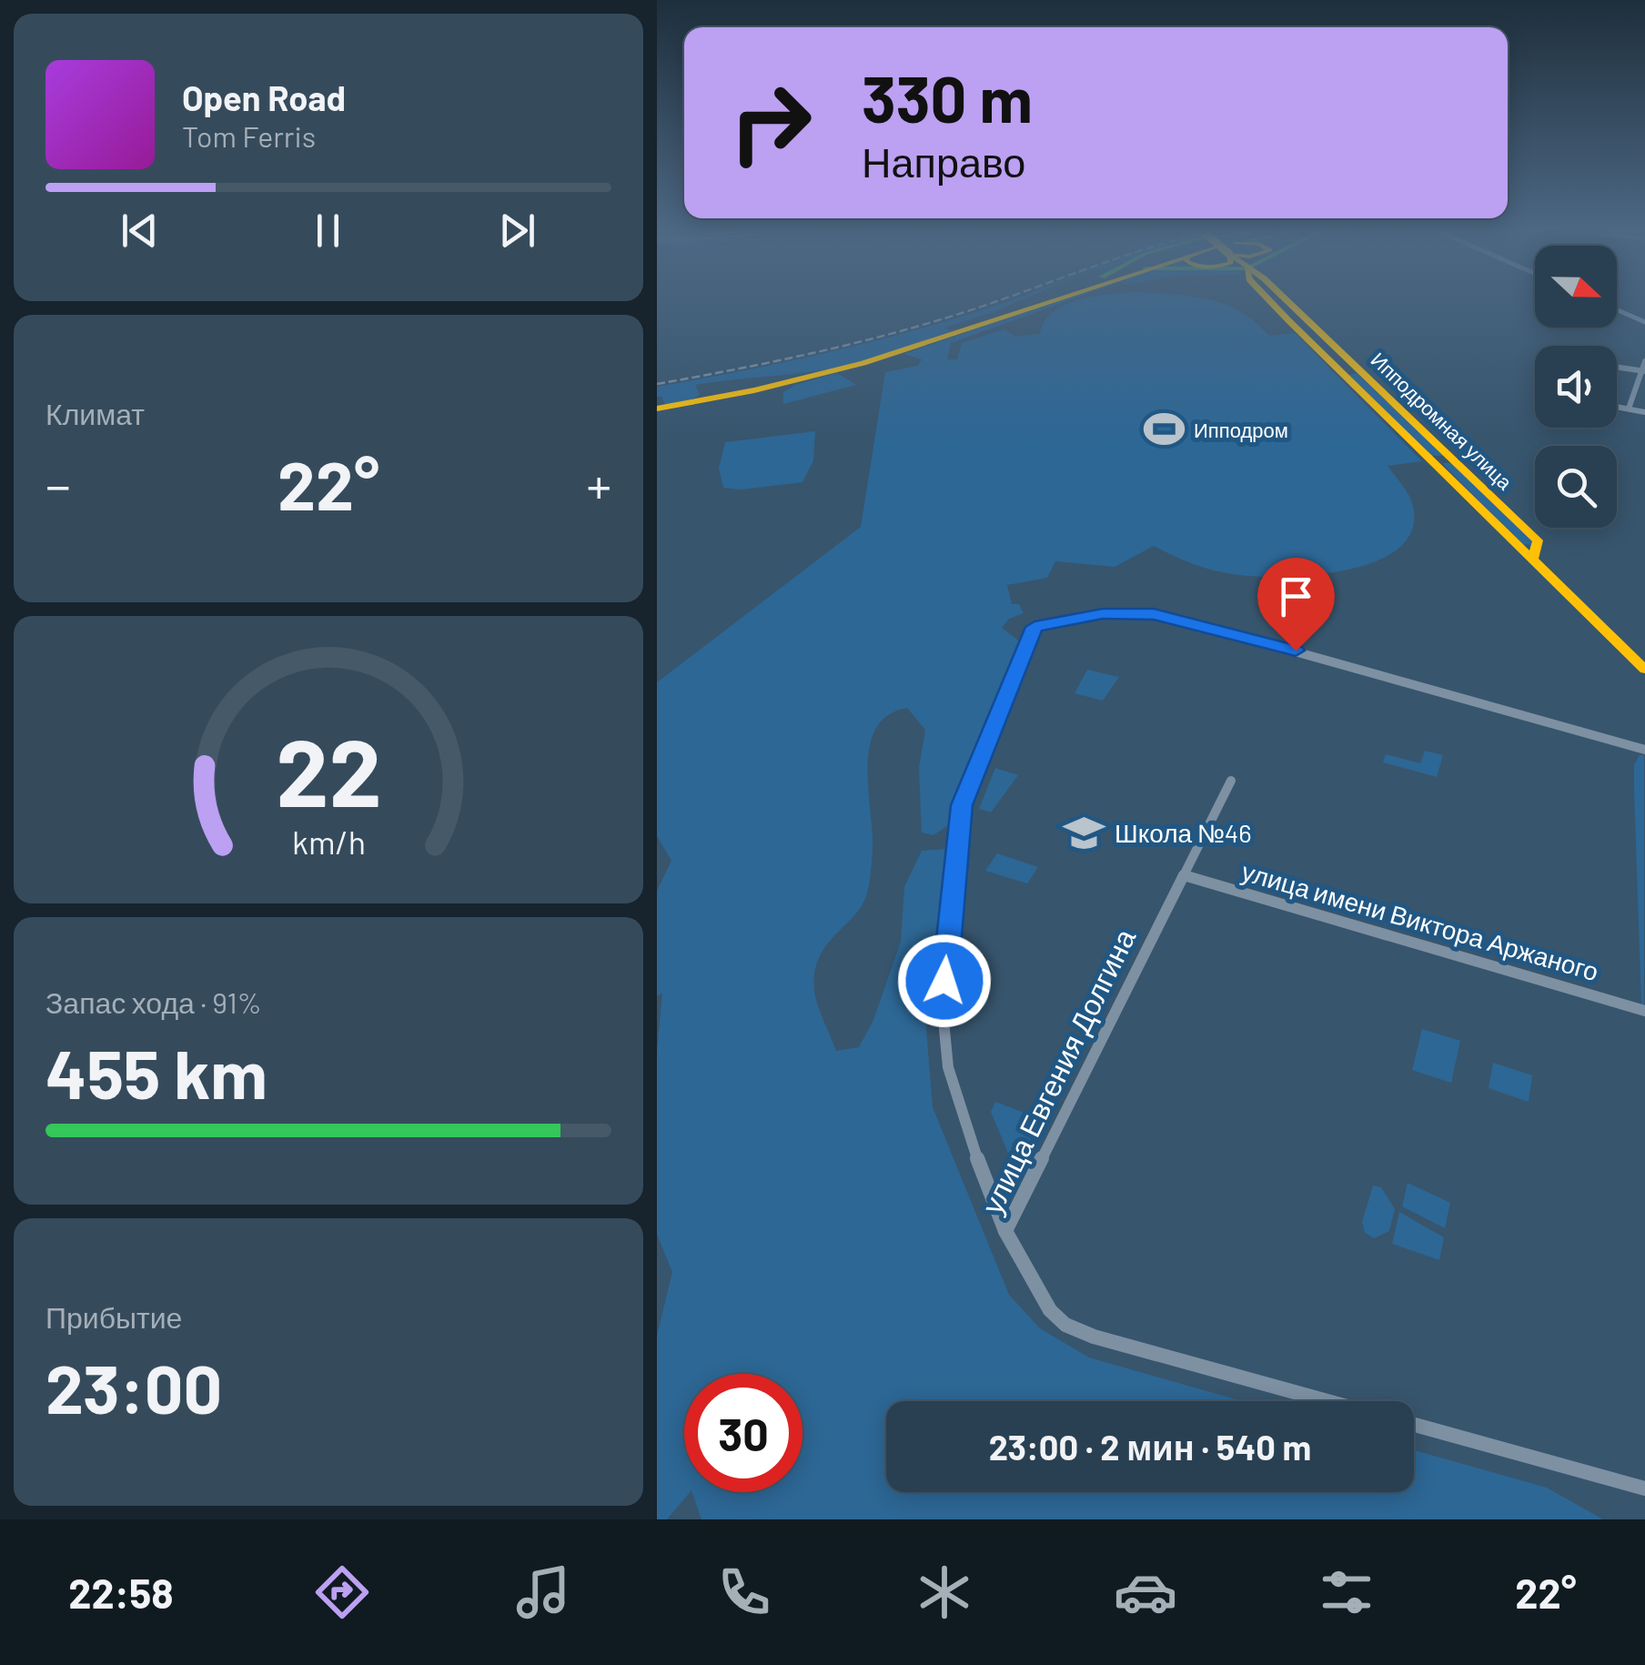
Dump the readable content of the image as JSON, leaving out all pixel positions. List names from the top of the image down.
{
  "streets": {
    "street": ["Ипподромная улица", "улица имени Виктора Аржаного", "улица Евгения Долгина"]
  },
  "crossings": [
    ["улица имени Виктора Аржаного", "улица Евгения Долгина"]
  ],
  "places": {
    "sports": ["Ипподром"],
    "school or university": ["Школа №46"]
  },
  "north": "right",
  "page": {
    "turn": ["330 m", "Направо"],
    "song": ["Open Road", "Tom Ferris"],
    "tile": [
      "Климат",
      ["Запас хода · 91%", "455 km"],
      ["Прибытие", "23:00"]
    ],
    "heat": ["−", "22°", "+"],
    "limit": "30",
    "trip": "23:00 · 2 мин · 540 m",
    "tabs": ["22:58", "22°"],
    "gauge": ["22", "km/h"]
  }
}
